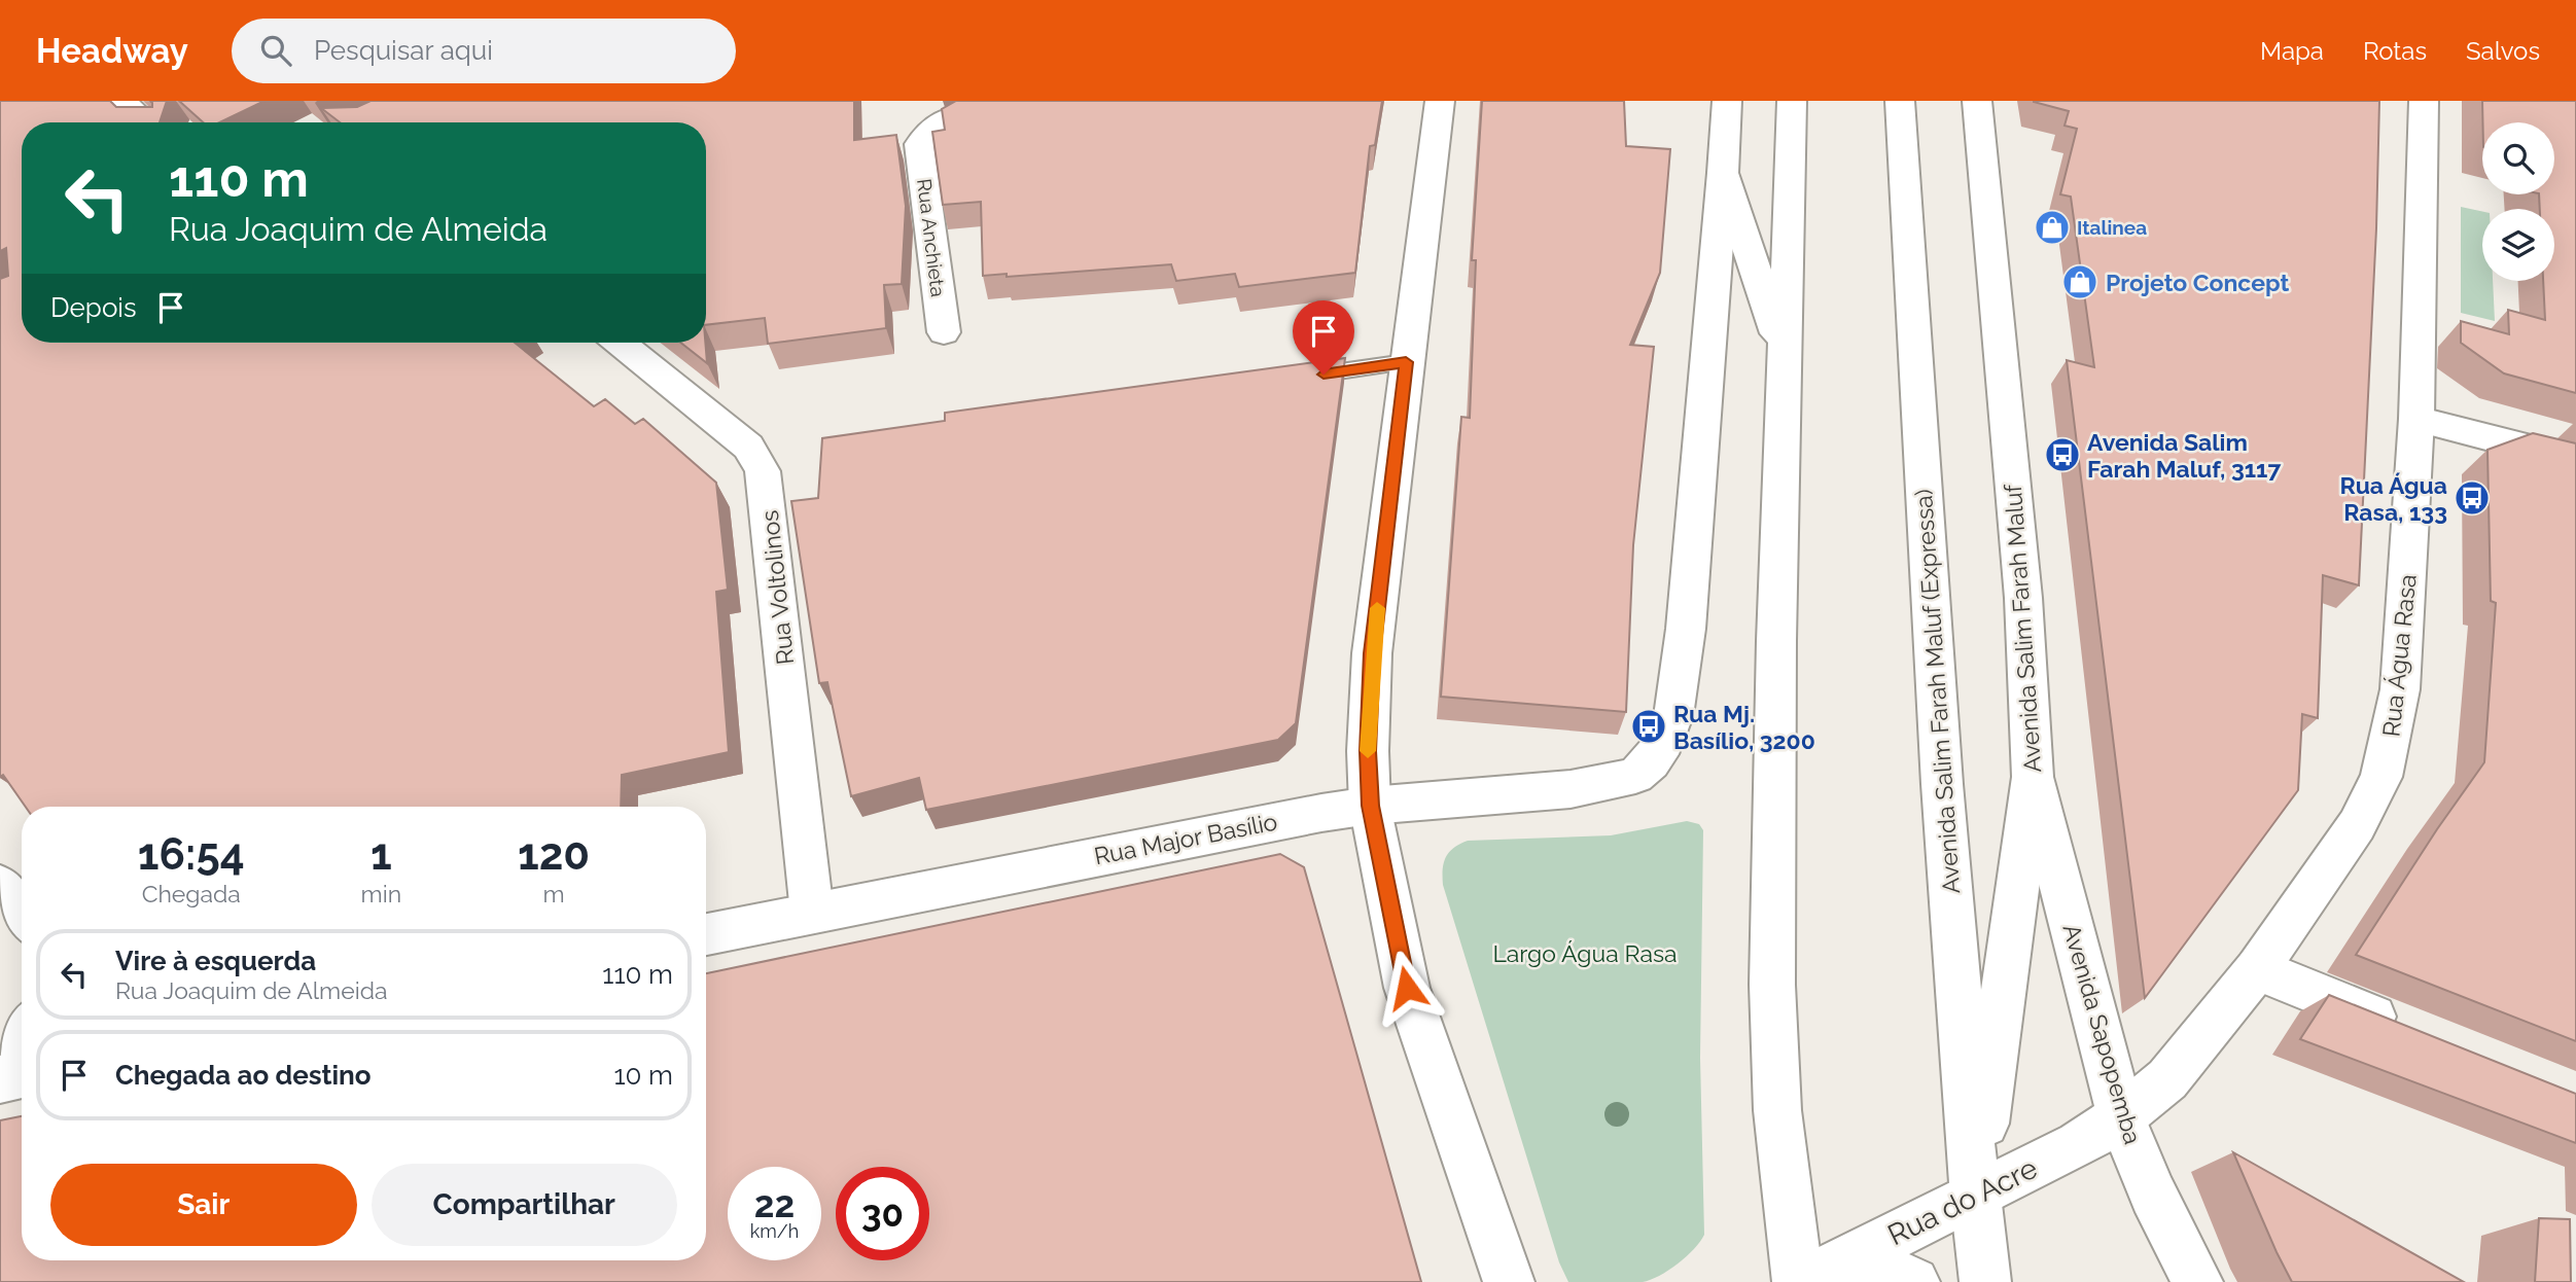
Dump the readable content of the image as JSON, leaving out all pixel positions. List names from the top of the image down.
{
  "streets": {
    "main road": [
      "Rua Anchieta",
      "Rua Voltolinos",
      "Avenida Salim Farah Maluf",
      "Rua Água Rasa",
      "Avenida Salim Farah Maluf (Expressa)",
      "Rua Major Basílio",
      "Avenida Sapopemba",
      "Rua do Acre"
    ]
  },
  "crossings": [
    ["Rua Voltolinos", "Rua Major Basílio"],
    ["Avenida Salim Farah Maluf", "Avenida Salim Farah Maluf (Expressa)"],
    ["Avenida Salim Farah Maluf", "Avenida Sapopemba"],
    ["Avenida Salim Farah Maluf", "Rua do Acre"],
    ["Rua Água Rasa", "Avenida Sapopemba"],
    ["Rua Água Rasa", "Rua do Acre"],
    ["Avenida Salim Farah Maluf (Expressa)", "Rua do Acre"],
    ["Avenida Sapopemba", "Rua do Acre"]
  ],
  "parks": ["Largo Água Rasa"],
  "places": {
    "shop": ["Italinea", "Projeto Concept"],
    "bus stop": ["Avenida Salim Farah Maluf, 3117", "Rua Água Rasa, 133", "Rua Mj. Basílio, 3200"]
  },
  "page": {
    "header": "Headway",
    "search": "Pesquisar aqui",
    "nav": ["Mapa", "Rotas", "Salvos"],
    "turn": ["110 m", "Rua Joaquim de Almeida"],
    "then": "Depois",
    "eta": [
      "16:54",
      "Chegada",
      "1",
      "min",
      "120",
      "m"
    ],
    "list": [
      {
        "name": "Vire à esquerda",
        "note": "Rua Joaquim de Almeida",
        "value": "110 m"
      },
      {
        "name": "Chegada ao destino",
        "value": "10 m"
      }
    ],
    "buttons": ["Sair", "Compartilhar"],
    "speed": "22 km/h",
    "limit": "30"
  }
}
